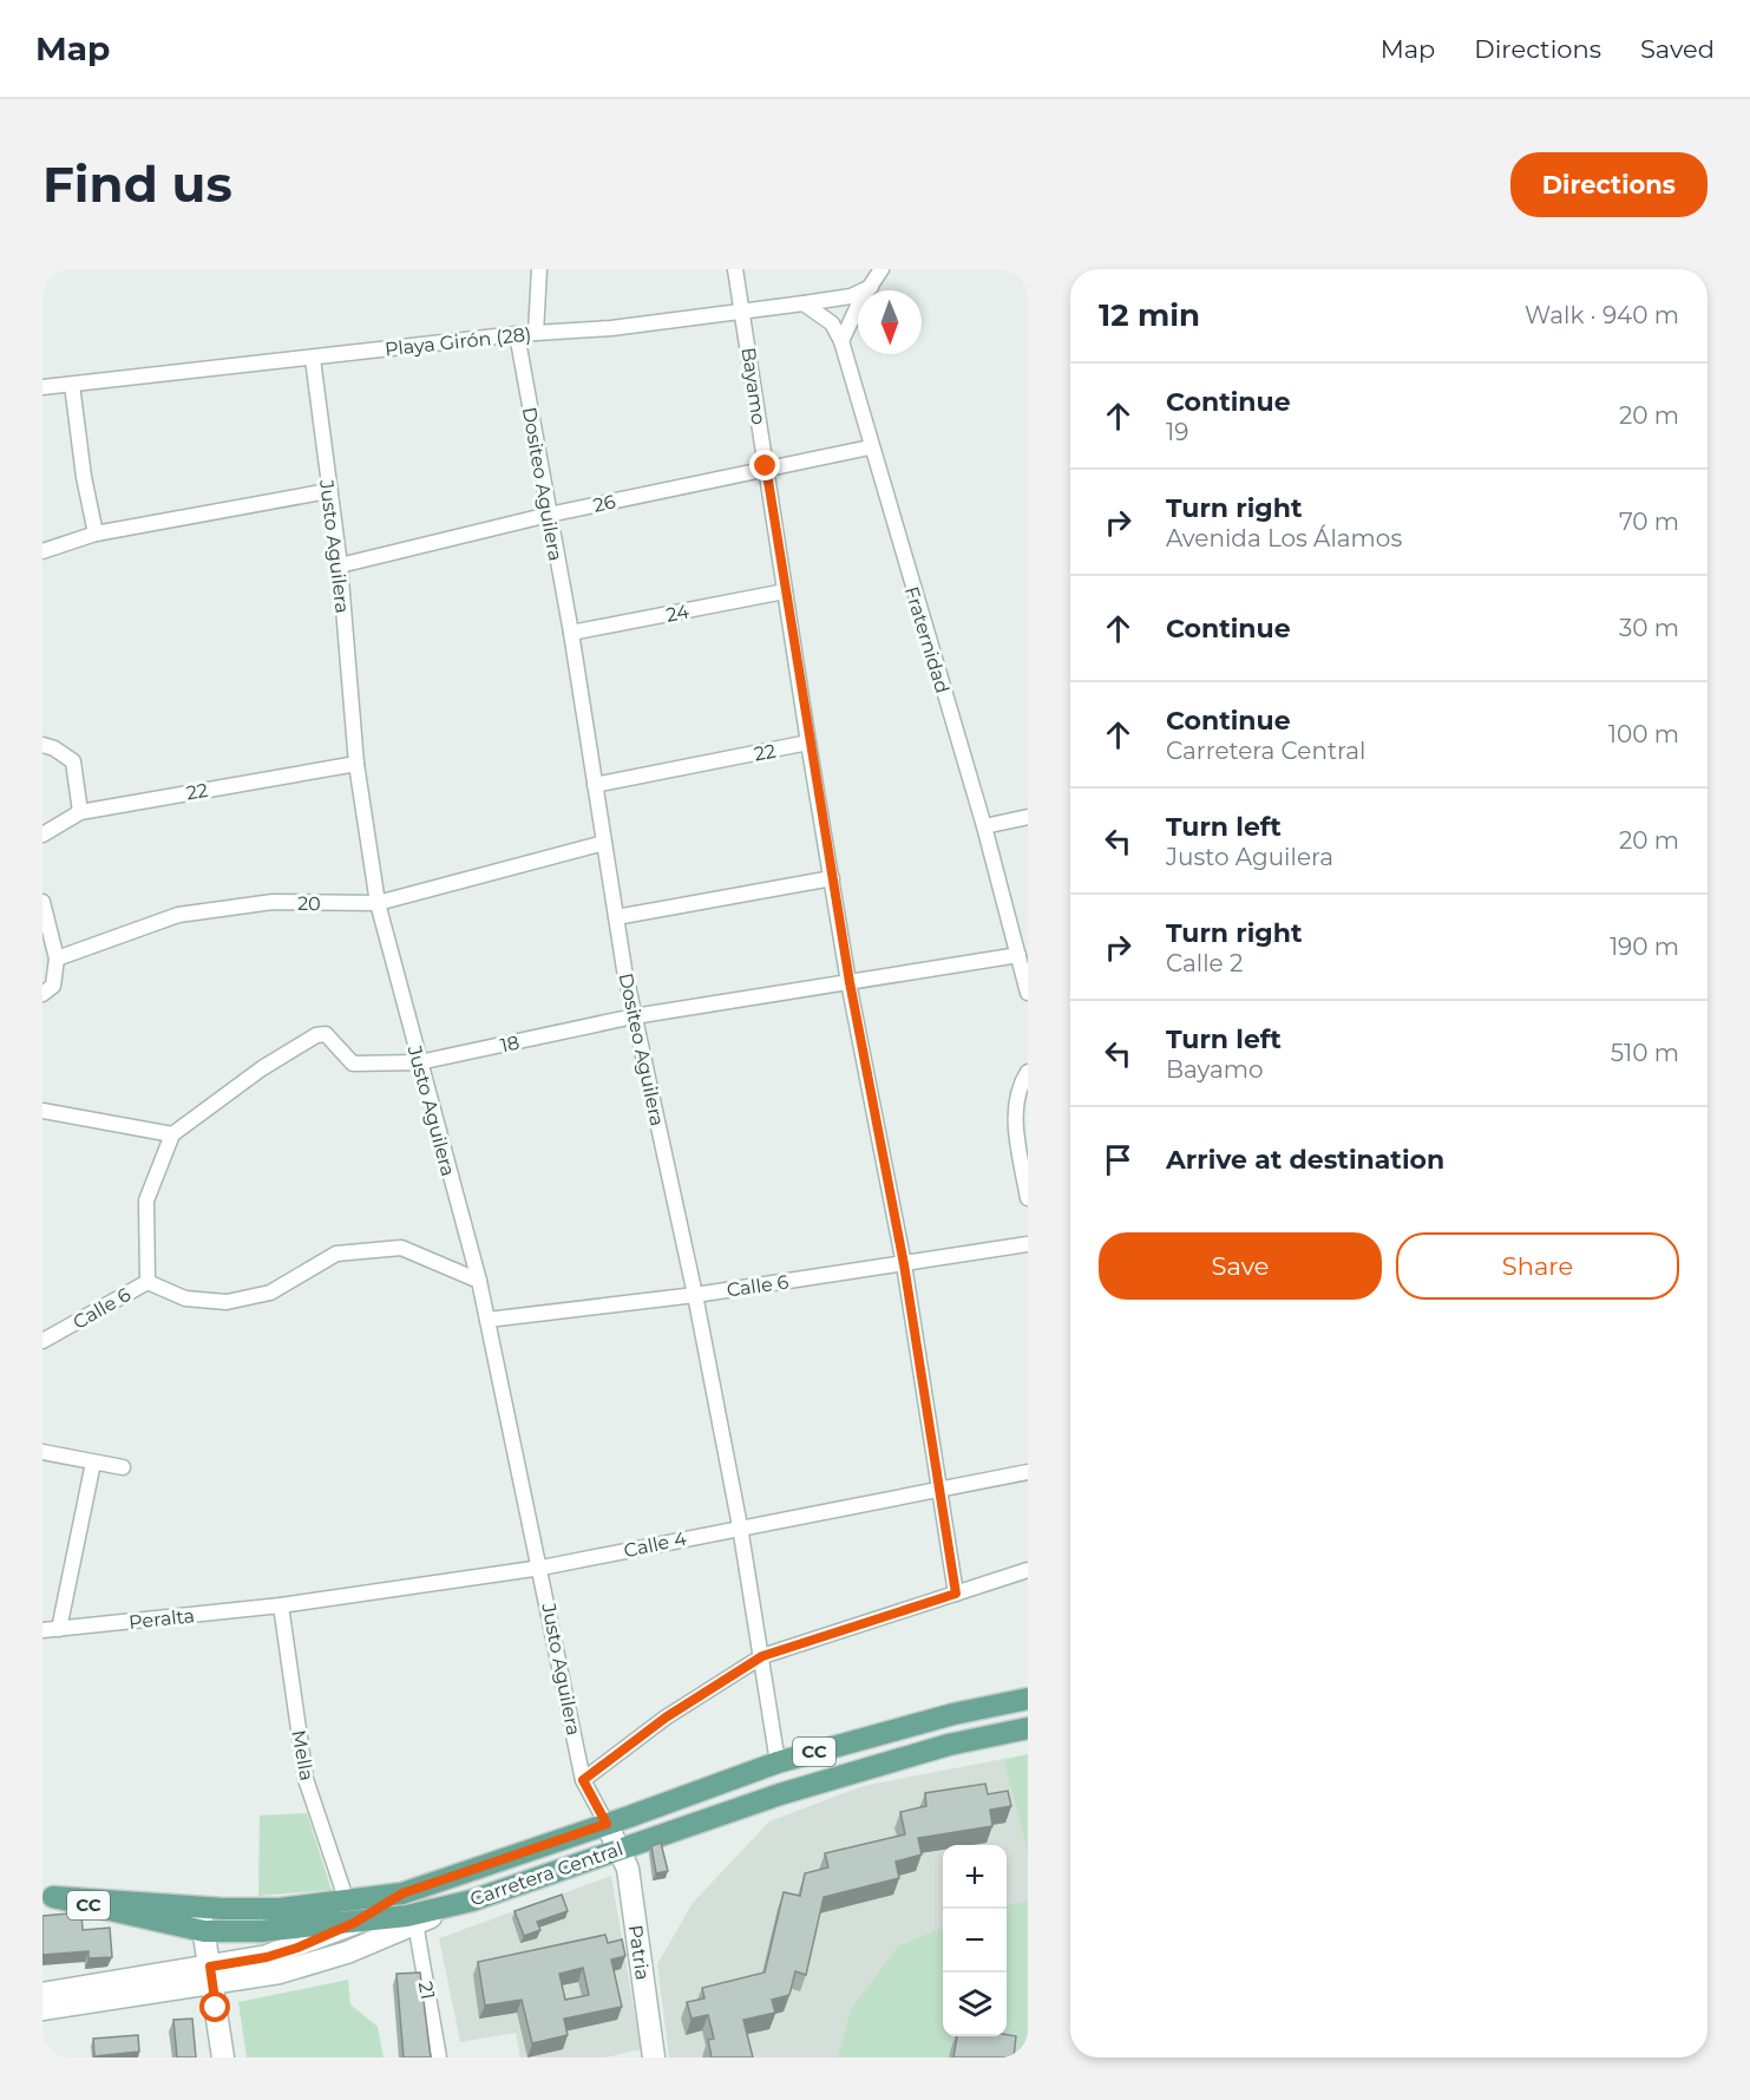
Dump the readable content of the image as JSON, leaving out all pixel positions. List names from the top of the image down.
{
  "streets": {
    "main road": [
      "Justo Aguilera",
      "CC",
      "Carretera Central",
      "Patria"
    ],
    "street": [
      "Playa Girón (28)",
      "Bayamo",
      "Dositeo Aguilera",
      "26",
      "24",
      "Fraternidad",
      "22",
      "20",
      "18",
      "Calle 6",
      "Calle 4",
      "Peralta",
      "Mella",
      "21"
    ]
  },
  "crossings": [
    ["Playa Girón (28)", "Bayamo"],
    ["Playa Girón (28)", "Dositeo Aguilera"],
    ["Playa Girón (28)", "Justo Aguilera"],
    ["Playa Girón (28)", "Fraternidad"],
    ["Bayamo", "26"],
    ["Bayamo", "24"],
    ["Bayamo", "22"],
    ["Bayamo", "18"],
    ["Bayamo", "Calle 6"],
    ["Bayamo", "Calle 4"],
    ["Dositeo Aguilera", "26"],
    ["Dositeo Aguilera", "24"],
    ["Dositeo Aguilera", "22"],
    ["Dositeo Aguilera", "20"],
    ["Dositeo Aguilera", "18"],
    ["Dositeo Aguilera", "Calle 6"],
    ["Dositeo Aguilera", "Calle 4"],
    ["Dositeo Aguilera", "Carretera Central"],
    ["26", "Justo Aguilera"],
    ["26", "Fraternidad"],
    ["Justo Aguilera", "22"],
    ["Justo Aguilera", "20"],
    ["Justo Aguilera", "18"],
    ["Justo Aguilera", "Calle 6"],
    ["Justo Aguilera", "Calle 4"],
    ["Justo Aguilera", "Carretera Central"],
    ["Justo Aguilera", "Patria"],
    ["Fraternidad", "18"],
    ["Calle 4", "Peralta"],
    ["Calle 4", "Mella"],
    ["Peralta", "Mella"],
    ["Mella", "Carretera Central"],
    ["Carretera Central", "Patria"]
  ],
  "north": "bottom",
  "page": {
    "header": "Map",
    "nav": ["Map", "Directions", "Saved"],
    "buttons": [
      "Directions",
      ["Save", "Share"]
    ],
    "title": "Find us",
    "heading": ["12 min", "Walk · 940 m"],
    "list": [
      ["Continue", "19", "20 m"],
      ["Turn right", "Avenida Los Álamos", "70 m"],
      ["Continue", "30 m"],
      ["Continue", "Carretera Central", "100 m"],
      ["Turn left", "Justo Aguilera", "20 m"],
      ["Turn right", "Calle 2", "190 m"],
      ["Turn left", "Bayamo", "510 m"],
      "Arrive at destination"
    ],
    "map_buttons": ["+", "−"]
  }
}
